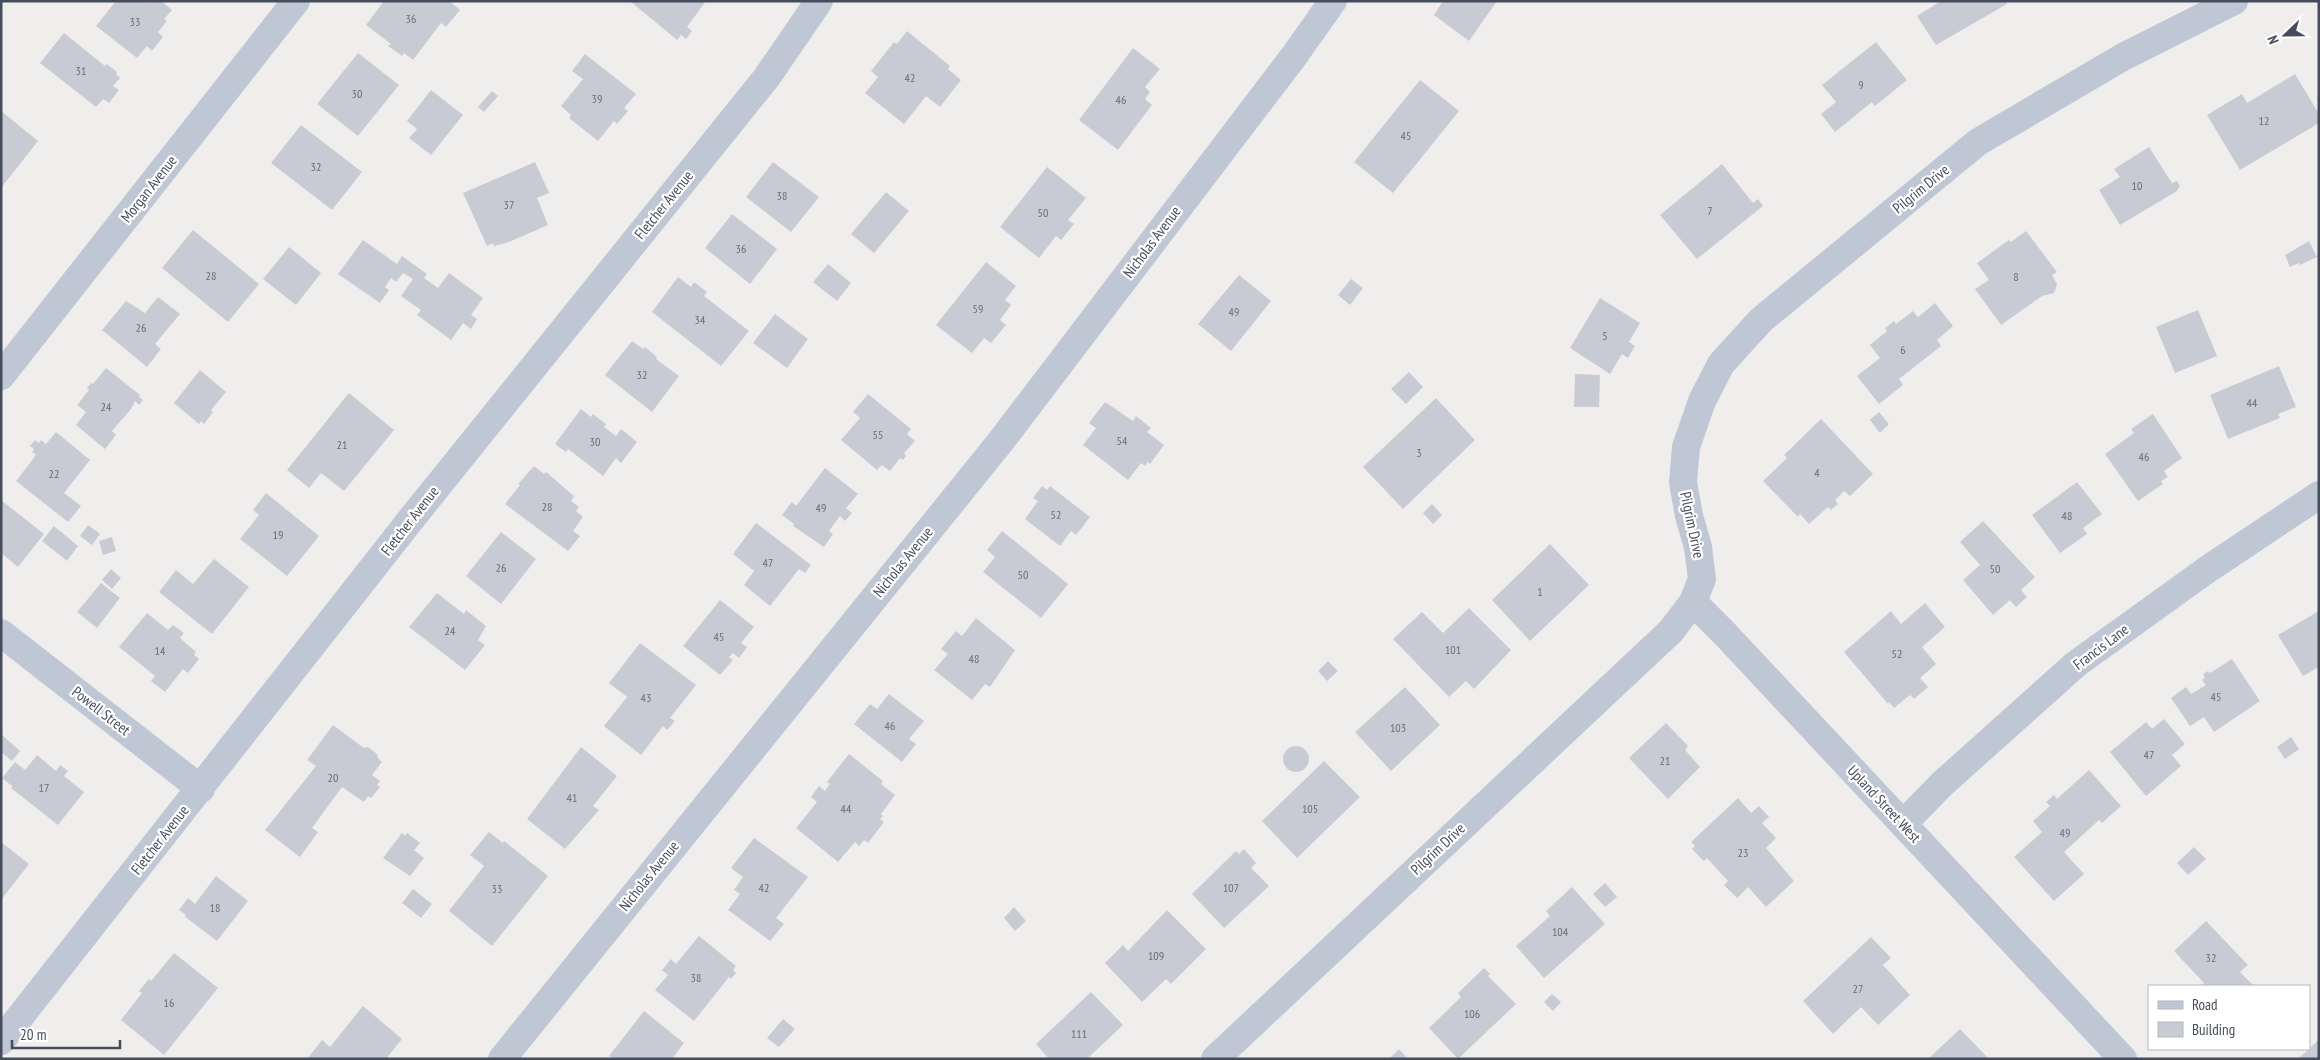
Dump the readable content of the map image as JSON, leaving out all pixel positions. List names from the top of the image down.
{
  "streets": {
    "street": [
      "Morgan Avenue",
      "Pilgrim Drive",
      "Fletcher Avenue",
      "Nicholas Avenue",
      "Francis Lane",
      "Powell Street",
      "Upland Street West"
    ]
  },
  "crossings": [
    ["Pilgrim Drive", "Upland Street West"],
    ["Fletcher Avenue", "Powell Street"],
    ["Francis Lane", "Upland Street West"]
  ],
  "house_numbers": [
    "36",
    "33",
    "31",
    "42",
    "9",
    "30",
    "39",
    "46",
    "12",
    "45",
    "32",
    "10",
    "38",
    "37",
    "7",
    "50",
    "36",
    "28",
    "8",
    "59",
    "49",
    "34",
    "26",
    "5",
    "6",
    "32",
    "44",
    "24",
    "55",
    "54",
    "30",
    "21",
    "3",
    "46",
    "4",
    "22",
    "28",
    "49",
    "52",
    "48",
    "19",
    "47",
    "26",
    "50",
    "50",
    "1",
    "24",
    "45",
    "101",
    "14",
    "52",
    "48",
    "45",
    "43",
    "46",
    "103",
    "47",
    "21",
    "20",
    "17",
    "41",
    "44",
    "105",
    "49",
    "23",
    "42",
    "107",
    "33",
    "18",
    "104",
    "109",
    "32",
    "38",
    "27",
    "16",
    "106",
    "111"
  ],
  "legend": ["Road", "Building"],
  "scale_bar": "20 m",
  "north": "left"
}
